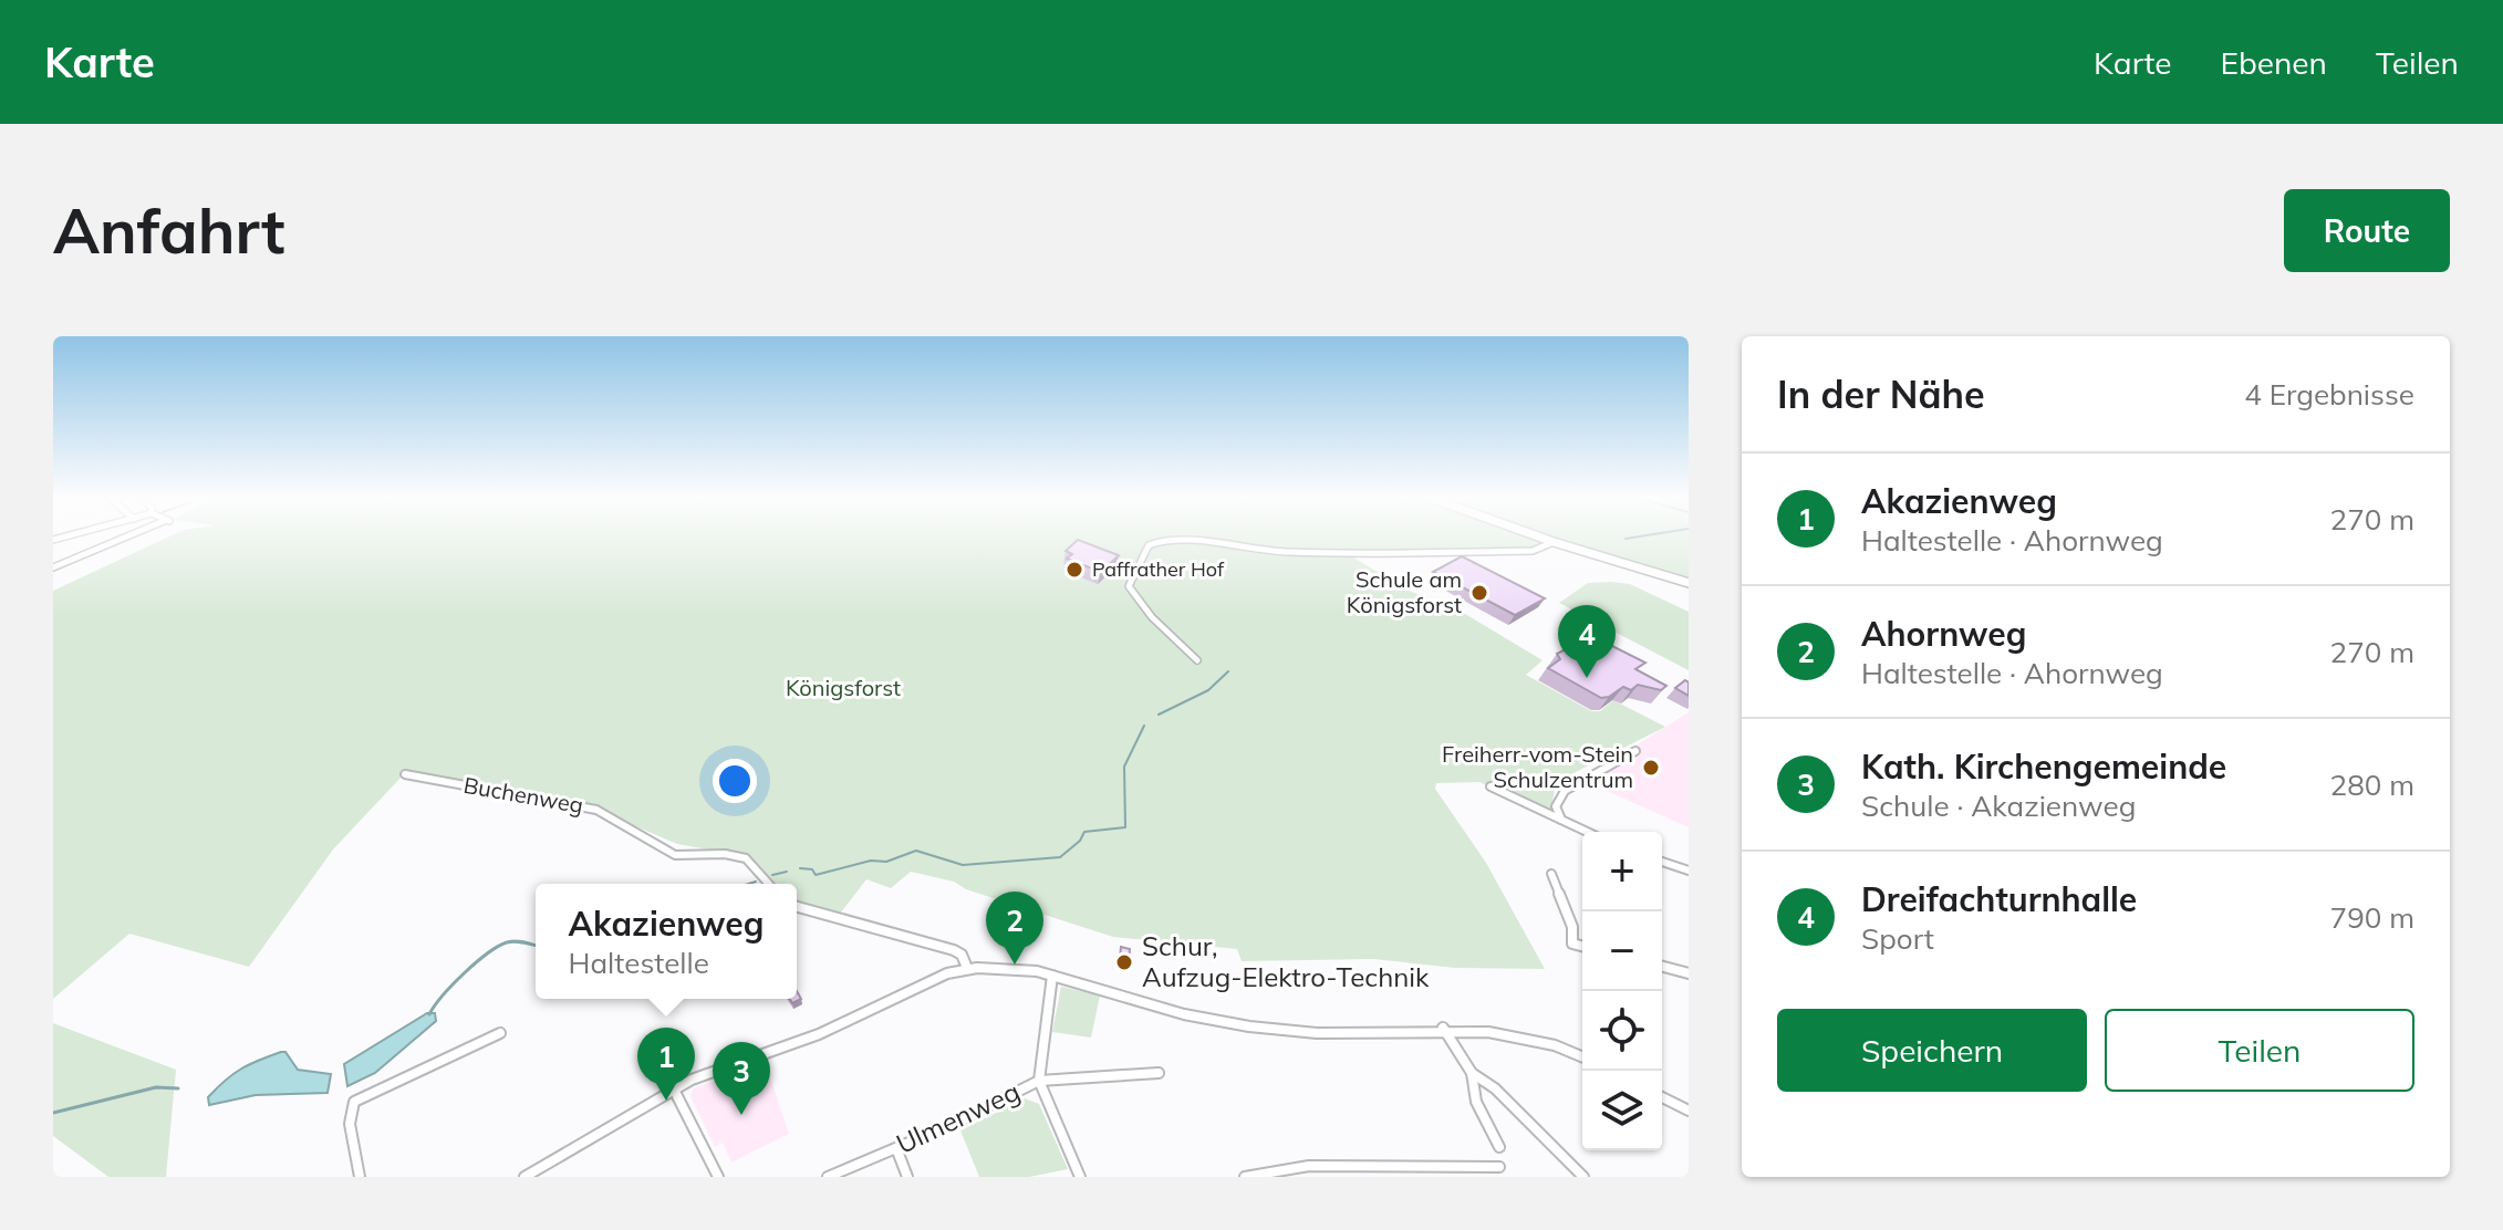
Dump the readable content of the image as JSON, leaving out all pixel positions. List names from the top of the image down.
{
  "streets": {
    "street": ["Buchenweg", "Ulmenweg"]
  },
  "parks": ["Königsforst"],
  "places": [
    "Paffrather Hof",
    "Schule am Königsforst",
    "Freiherr-vom-Stein Schulzentrum",
    "Schur, Aufzug-Elektro-Technik"
  ],
  "page": {
    "header": "Karte",
    "nav": ["Karte", "Ebenen", "Teilen"],
    "buttons": [
      "Route",
      ["Speichern", "Teilen"]
    ],
    "title": "Anfahrt",
    "heading": ["In der Nähe", "4 Ergebnisse"],
    "list": [
      {
        "mark": "1",
        "name": "Akazienweg",
        "note": "Haltestelle · Ahornweg",
        "value": "270 m"
      },
      {
        "mark": "2",
        "name": "Ahornweg",
        "note": "Haltestelle · Ahornweg",
        "value": "270 m"
      },
      {
        "mark": "3",
        "name": "Kath. Kirchengemeinde",
        "note": "Schule · Akazienweg",
        "value": "280 m"
      },
      {
        "mark": "4",
        "name": "Dreifachturnhalle",
        "note": "Sport",
        "value": "790 m"
      }
    ],
    "pins": [
      "4",
      "2",
      "1",
      "3"
    ],
    "map_buttons": ["+", "−"],
    "popup": ["Akazienweg", "Haltestelle"]
  }
}
